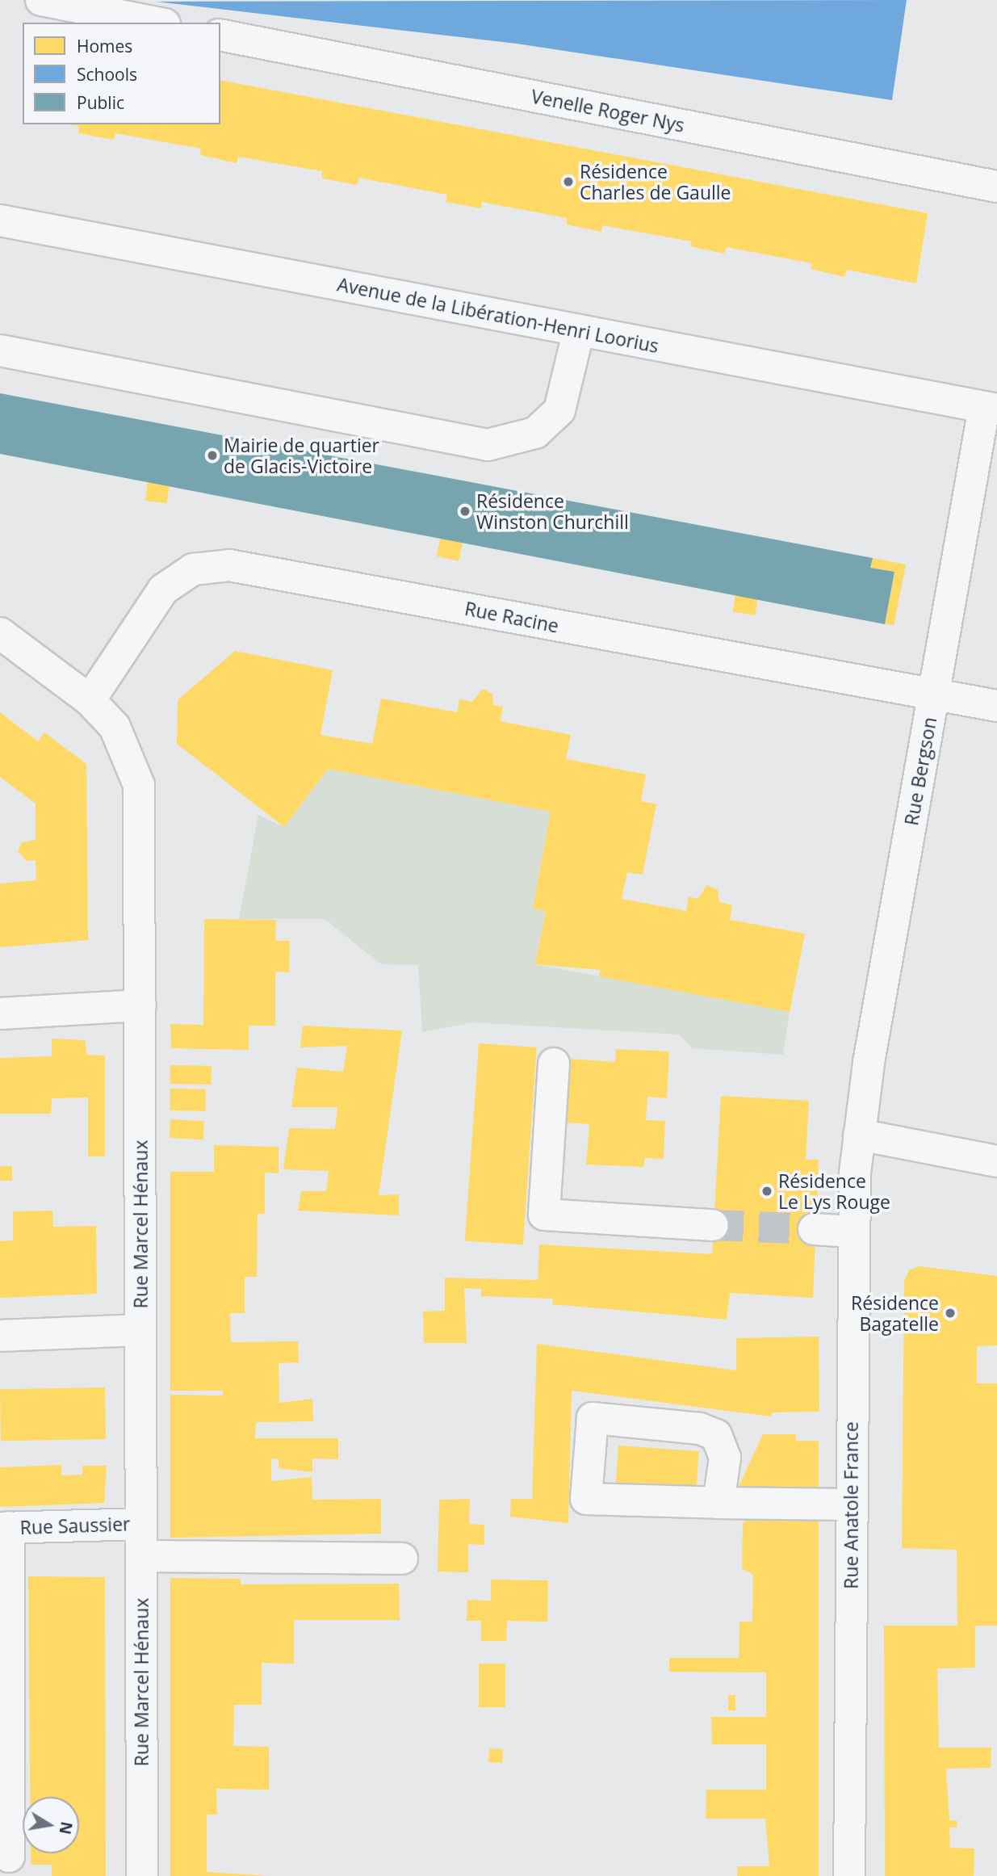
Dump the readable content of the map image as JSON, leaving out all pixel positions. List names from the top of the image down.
{
  "streets": {
    "street": [
      "Venelle Roger Nys",
      "Avenue de la Libération-Henri Loorius",
      "Rue Racine",
      "Rue Bergson",
      "Rue Marcel Hénaux",
      "Rue Anatole France",
      "Rue Saussier"
    ]
  },
  "crossings": [
    ["Avenue de la Libération-Henri Loorius", "Rue Bergson"],
    ["Rue Racine", "Rue Bergson"],
    ["Rue Racine", "Rue Marcel Hénaux"],
    ["Rue Bergson", "Rue Anatole France"],
    ["Rue Marcel Hénaux", "Rue Saussier"]
  ],
  "places": [
    "Résidence Charles de Gaulle",
    "Mairie de quartier de Glacis-Victoire",
    "Résidence Winston Churchill",
    "Résidence Le Lys Rouge",
    "Résidence Bagatelle"
  ],
  "legend": ["Homes", "Schools", "Public"],
  "north": "right"
}
